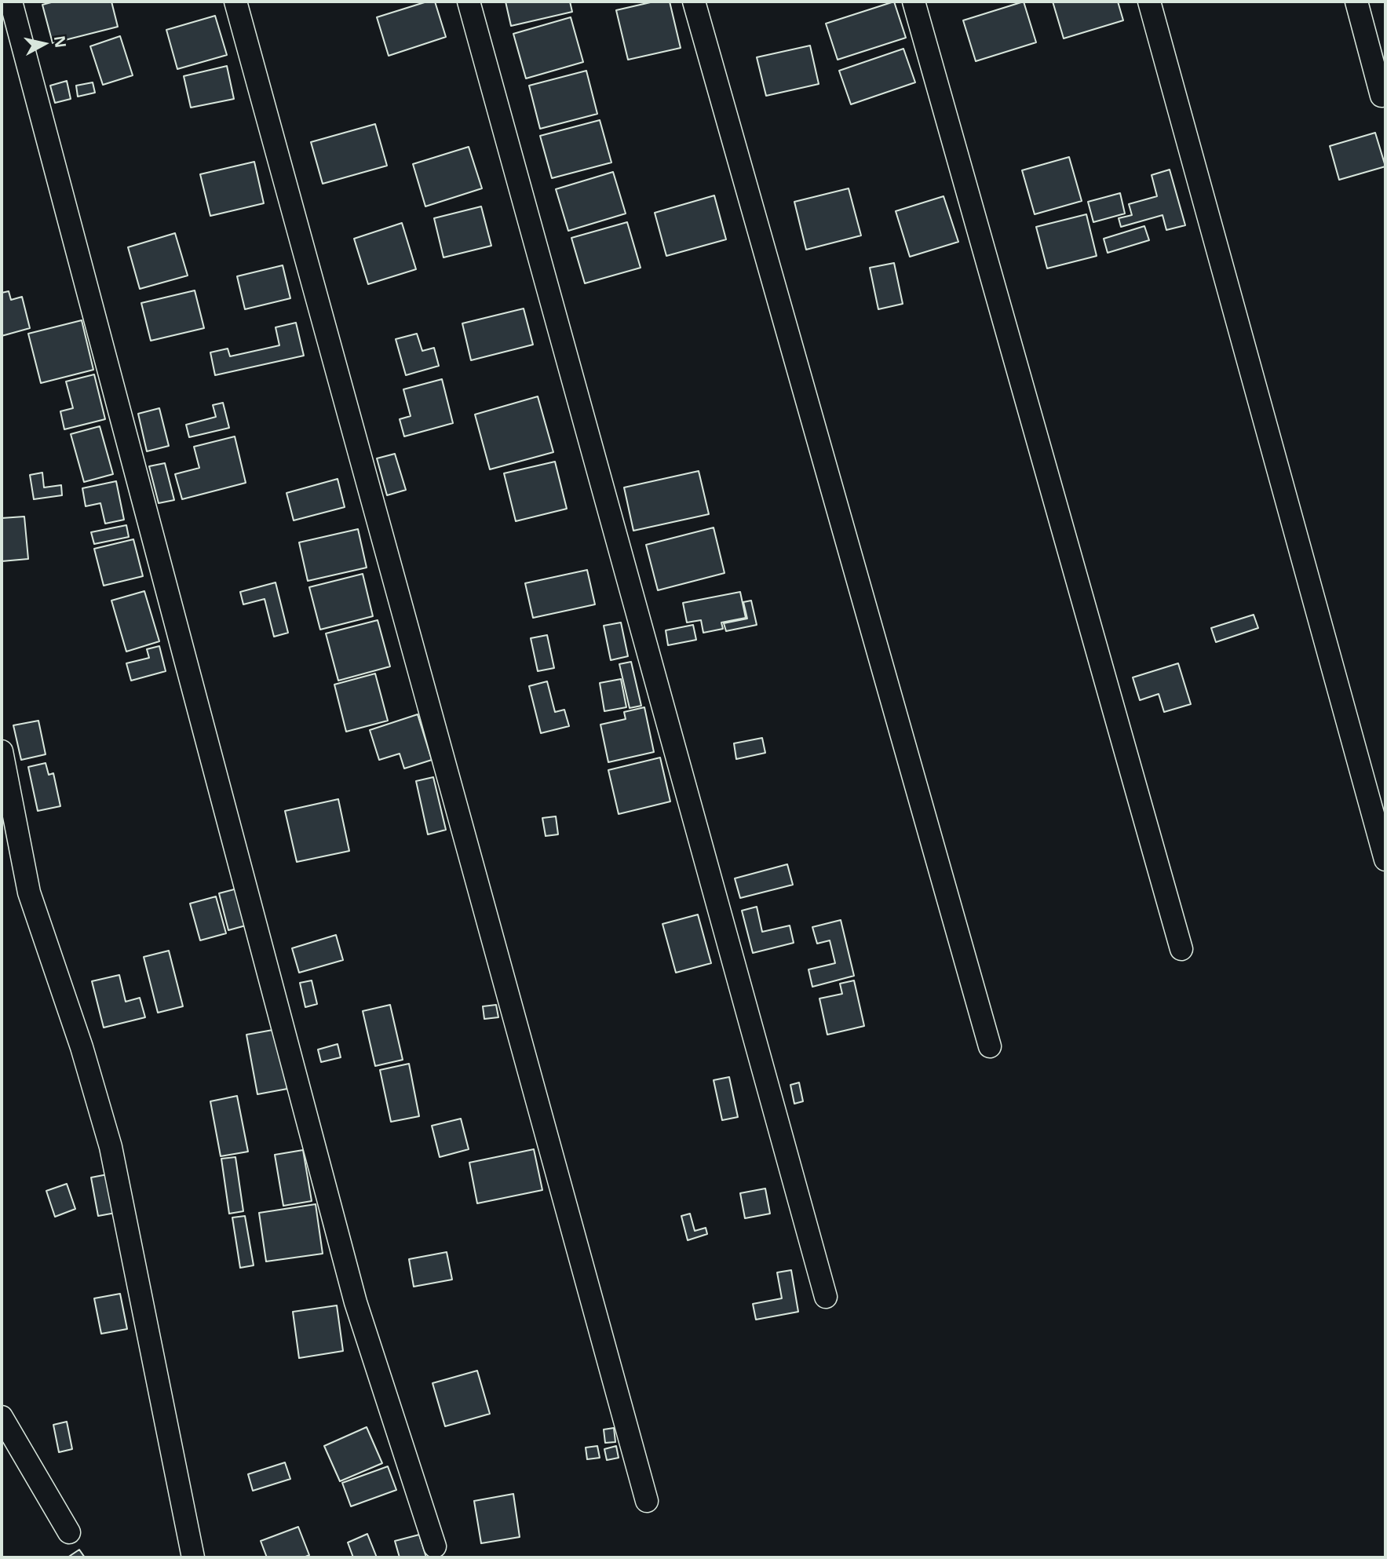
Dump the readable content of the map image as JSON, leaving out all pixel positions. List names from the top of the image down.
{
  "north": "right"
}
